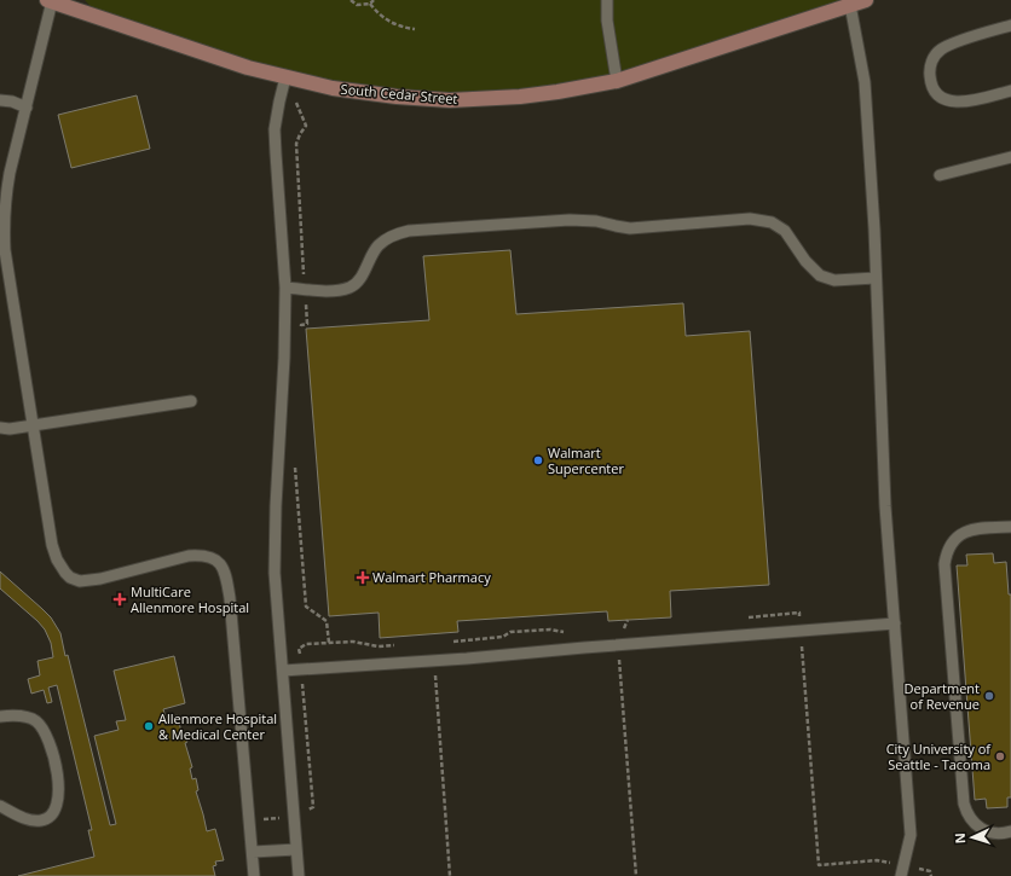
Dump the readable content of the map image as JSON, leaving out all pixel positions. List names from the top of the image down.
{
  "streets": {
    "main road": ["South Cedar Street"]
  },
  "places": {
    "other": [
      "Walmart Supercenter",
      "Department of Revenue",
      "Allenmore Hospital & Medical Center",
      "City University of Seattle - Tacoma"
    ],
    "health": ["Walmart Pharmacy", "MultiCare Allenmore Hospital"]
  },
  "north": "left"
}
